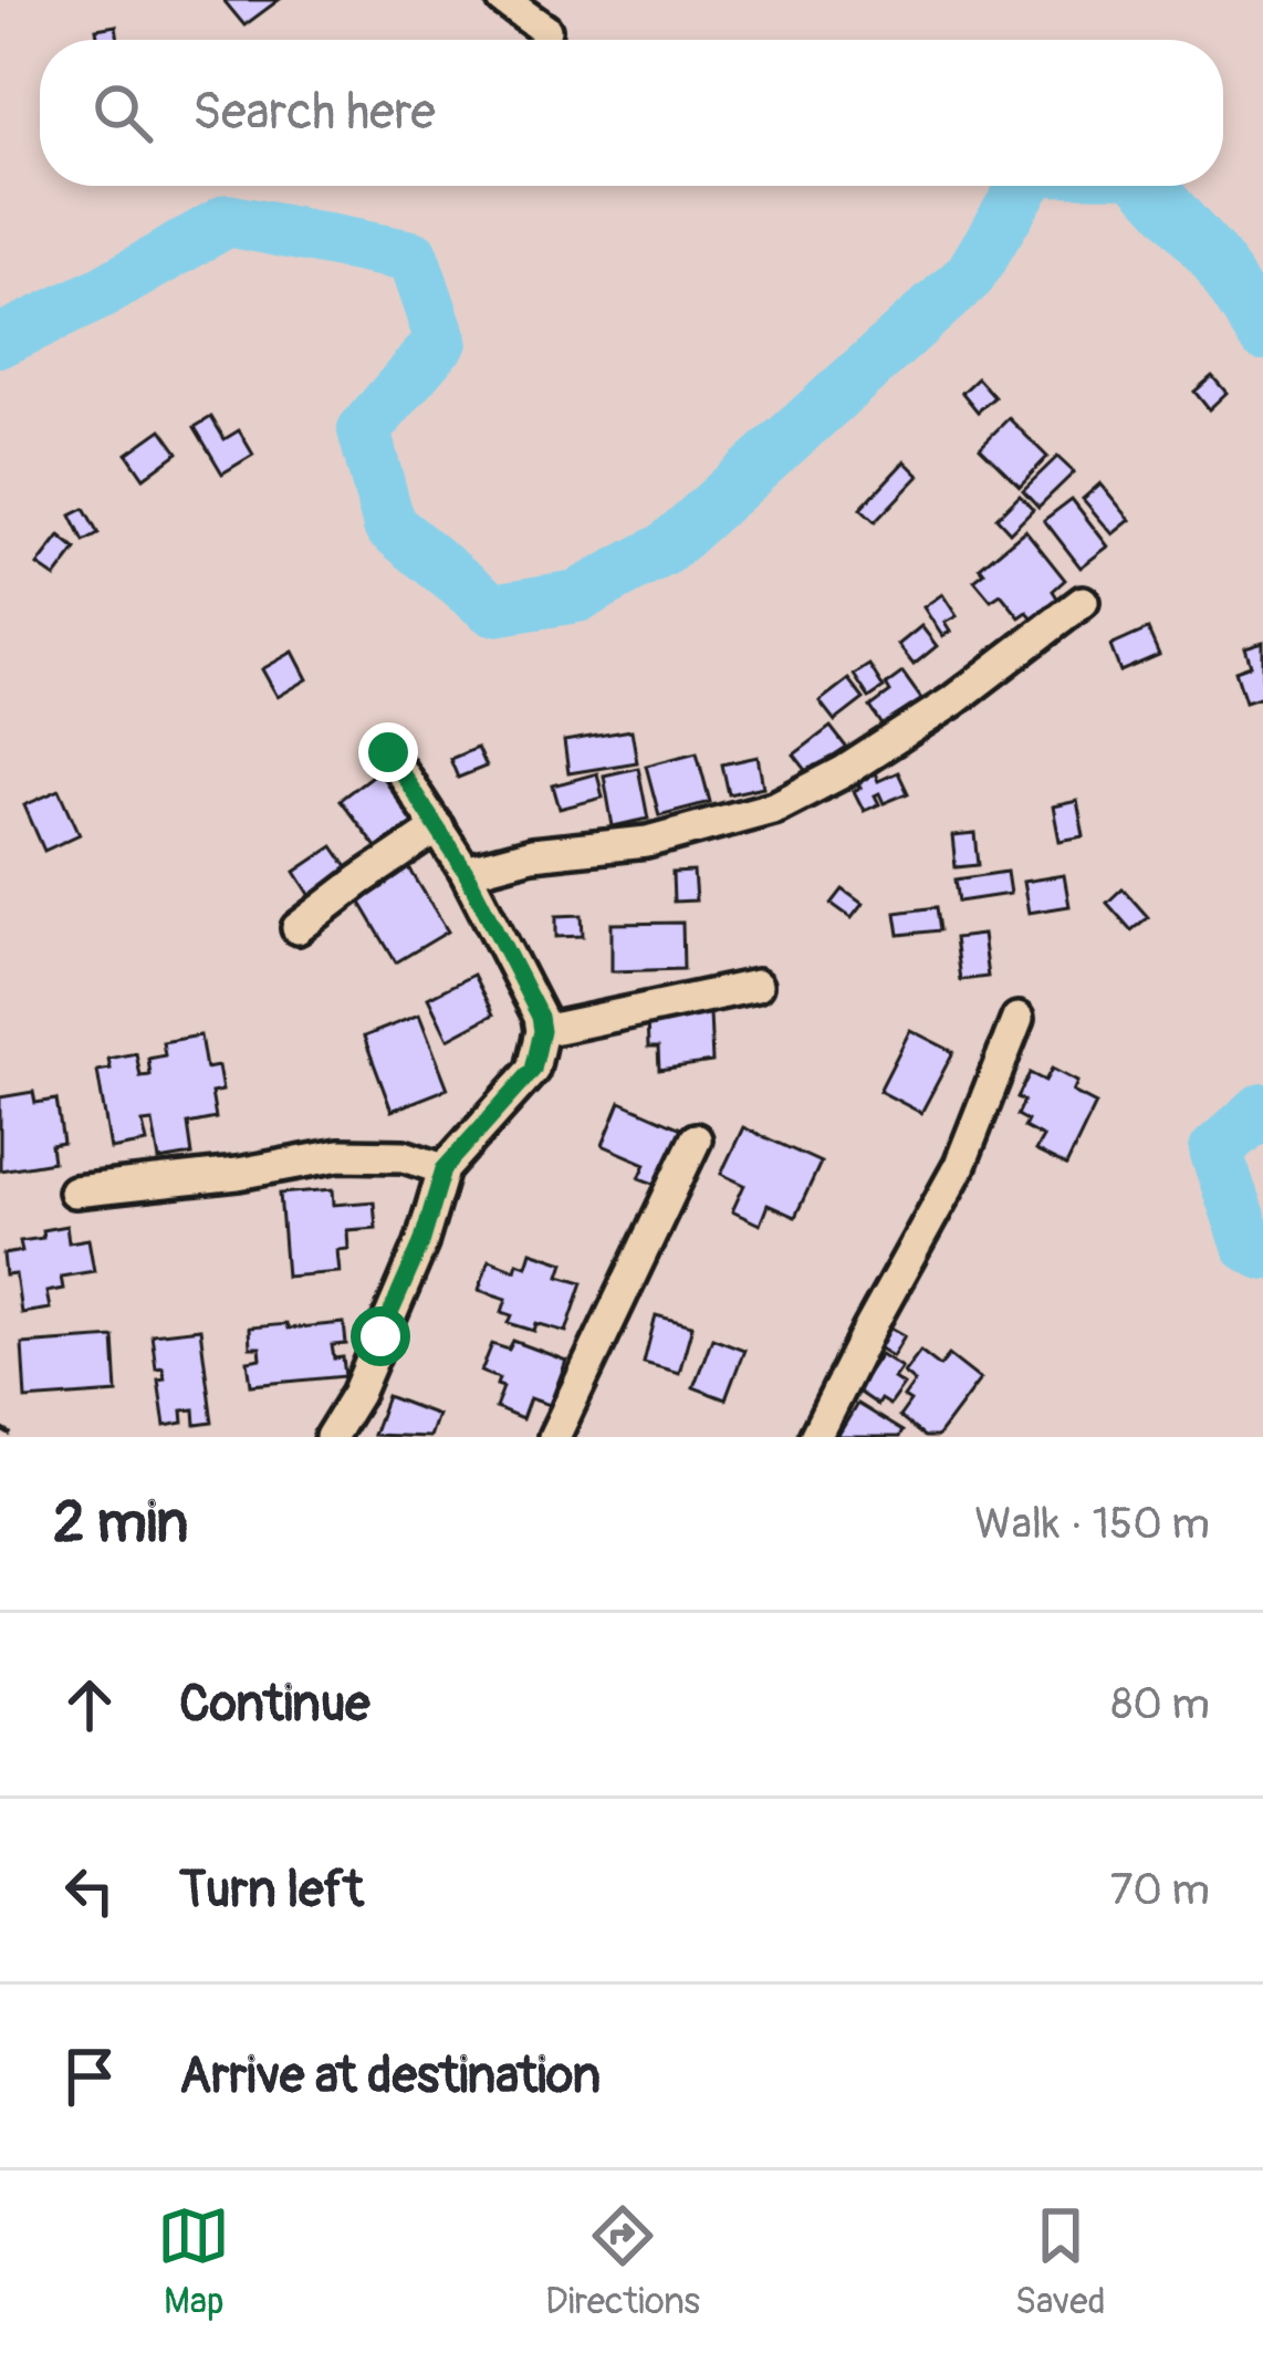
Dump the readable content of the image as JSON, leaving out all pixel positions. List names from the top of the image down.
{
  "page": {
    "search": "Search here",
    "heading": ["2 min", "Walk · 150 m"],
    "list": [
      ["Continue", "80 m"],
      ["Turn left", "70 m"],
      "Arrive at destination"
    ],
    "nav": ["Map", "Directions", "Saved"]
  }
}
